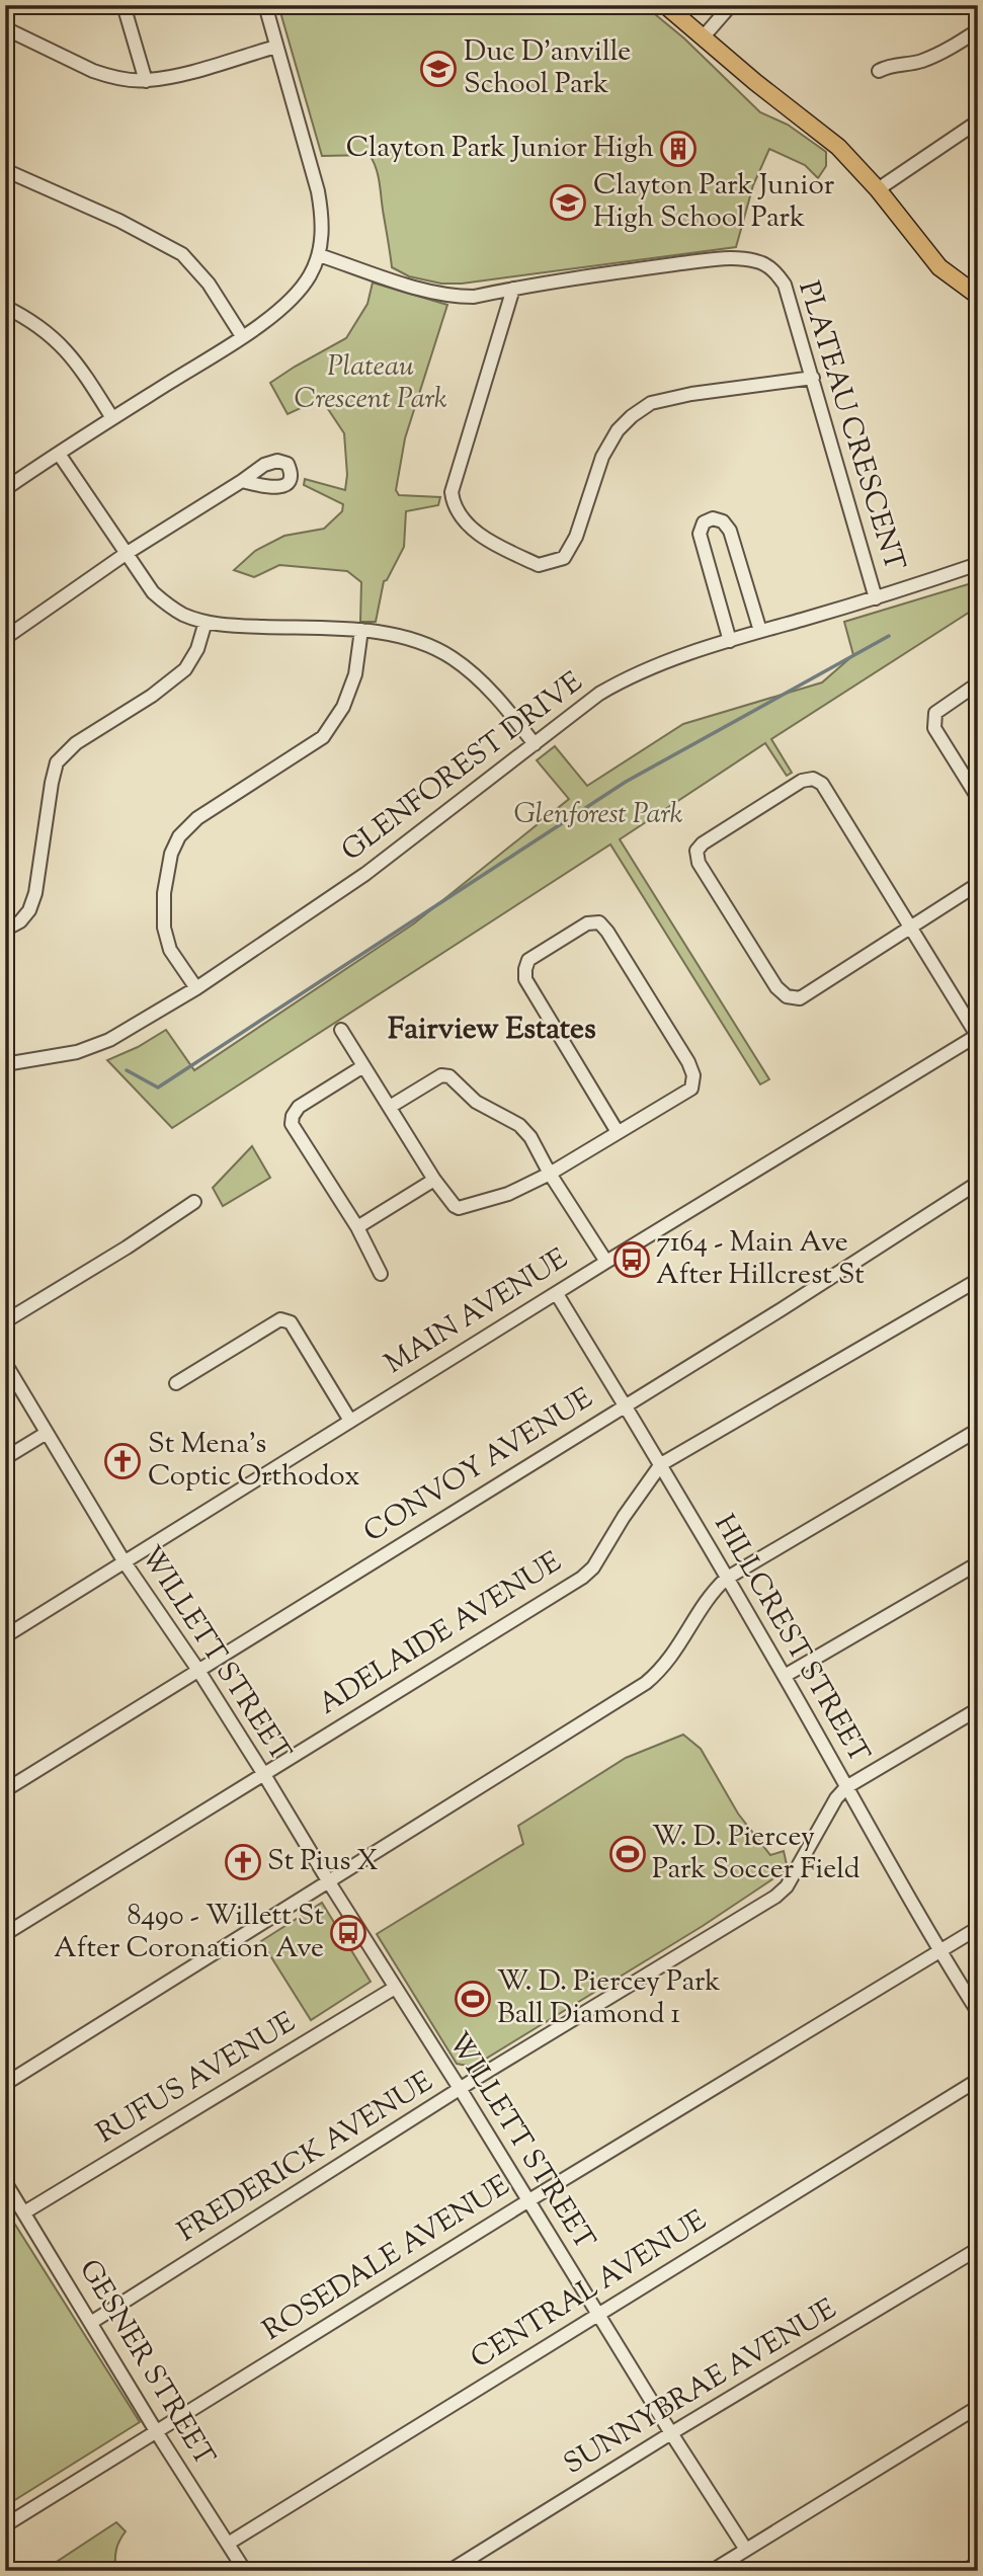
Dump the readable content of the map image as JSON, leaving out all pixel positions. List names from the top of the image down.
{
  "streets": {
    "street": [
      "PLATEAU CRESCENT",
      "GLENFOREST DRIVE",
      "MAIN AVENUE",
      "CONVOY AVENUE",
      "ADELAIDE AVENUE",
      "HILLCREST STREET",
      "WILLETT STREET",
      "RUFUS AVENUE",
      "FREDERICK AVENUE",
      "ROSEDALE AVENUE",
      "CENTRAL AVENUE",
      "GESNER STREET",
      "SUNNYBRAE AVENUE"
    ]
  },
  "crossings": [
    ["PLATEAU CRESCENT", "GLENFOREST DRIVE"],
    ["MAIN AVENUE", "HILLCREST STREET"],
    ["MAIN AVENUE", "WILLETT STREET"],
    ["CONVOY AVENUE", "HILLCREST STREET"],
    ["CONVOY AVENUE", "WILLETT STREET"],
    ["ADELAIDE AVENUE", "HILLCREST STREET"],
    ["ADELAIDE AVENUE", "WILLETT STREET"],
    ["HILLCREST STREET", "FREDERICK AVENUE"],
    ["HILLCREST STREET", "ROSEDALE AVENUE"],
    ["WILLETT STREET", "RUFUS AVENUE"],
    ["WILLETT STREET", "FREDERICK AVENUE"],
    ["WILLETT STREET", "ROSEDALE AVENUE"],
    ["WILLETT STREET", "CENTRAL AVENUE"],
    ["WILLETT STREET", "SUNNYBRAE AVENUE"],
    ["RUFUS AVENUE", "GESNER STREET"],
    ["FREDERICK AVENUE", "GESNER STREET"],
    ["ROSEDALE AVENUE", "GESNER STREET"],
    ["CENTRAL AVENUE", "GESNER STREET"]
  ],
  "districts": ["Fairview Estates"],
  "parks": ["Plateau Crescent Park", "Glenforest Park"],
  "places": {
    "school or university": ["Duc D'anville School Park", "Clayton Park Junior High School Park"],
    "building": ["Clayton Park Junior High"],
    "bus stop": ["7164 - Main Ave After Hillcrest St", "8490 - Willett St After Coronation Ave"],
    "church": ["St Mena's Coptic Orthodox", "St Pius X"],
    "sports": ["W. D. Piercey Park Soccer Field", "W. D. Piercey Park Ball Diamond 1"]
  }
}
